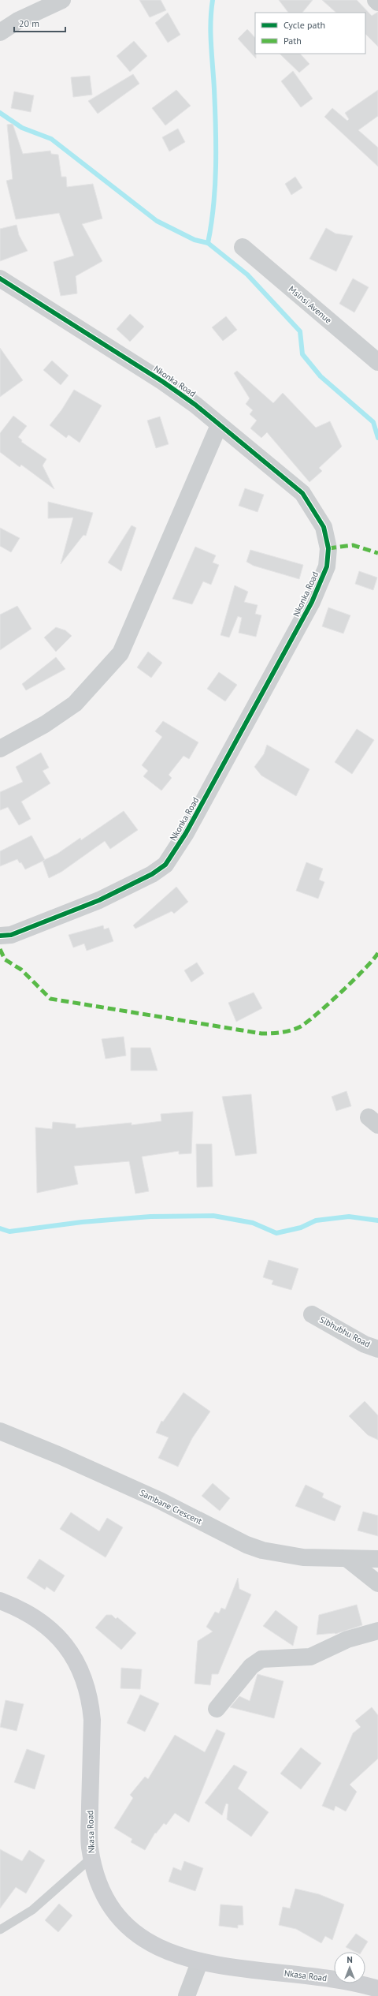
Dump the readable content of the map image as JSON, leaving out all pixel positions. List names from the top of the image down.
{
  "streets": {
    "street": [
      "Msinsi Avenue",
      "Nkonka Road",
      "Sibhubhu Road",
      "Sambane Crescent",
      "Nkasa Road"
    ]
  },
  "legend": ["Cycle path", "Path"],
  "scale_bar": "20 m",
  "north": "top"
}
